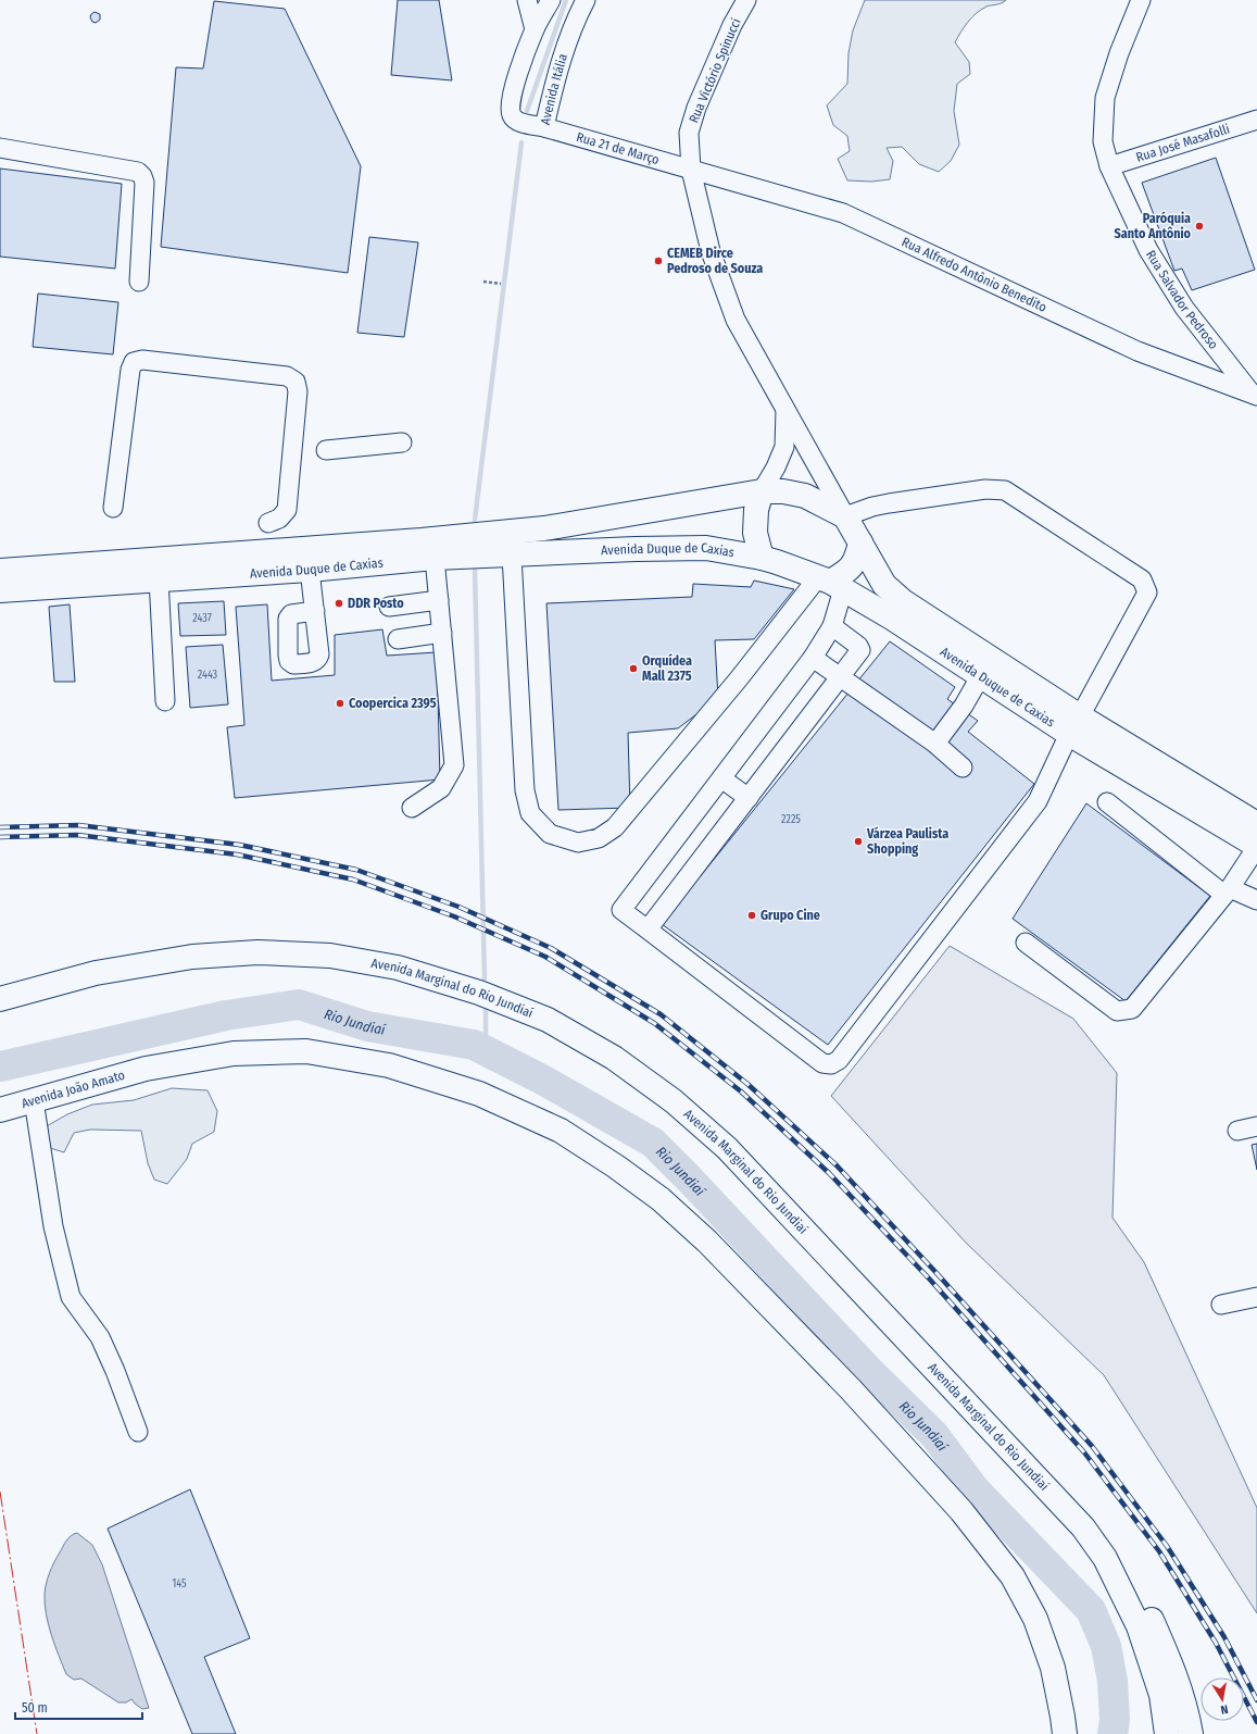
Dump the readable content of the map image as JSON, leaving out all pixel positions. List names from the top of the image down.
{
  "streets": {
    "main road": ["Avenida Duque de Caxias", "Avenida Marginal do Rio Jundiaí", "Avenida João Amato"],
    "street": [
      "Rua Victório Spinucci",
      "Avenida Itália",
      "Rua José Masafolli",
      "Rua 21 de Março",
      "Rua Alfredo Antônio Benedito",
      "Rua Salvador Pedroso"
    ]
  },
  "crossings": [
    ["Rua Victório Spinucci", "Rua 21 de Março"],
    ["Rua Victório Spinucci", "Rua Alfredo Antônio Benedito"],
    ["Rua Victório Spinucci", "Avenida Duque de Caxias"],
    ["Avenida Itália", "Rua 21 de Março"],
    ["Rua José Masafolli", "Rua Salvador Pedroso"],
    ["Rua 21 de Março", "Rua Alfredo Antônio Benedito"],
    ["Rua Alfredo Antônio Benedito", "Rua Salvador Pedroso"]
  ],
  "water": ["Rio Jundiaí"],
  "places": [
    "Paróquia Santo Antônio",
    "CEMEB Dirce Pedroso de Souza",
    "DDR Posto",
    "Orquídea Mall 2375",
    "Coopercica 2395",
    "Várzea Paulista Shopping",
    "Grupo Cine"
  ],
  "house_numbers": [
    "2437",
    "2443",
    "2225",
    "145"
  ],
  "scale_bar": "50 m",
  "north": "bottom"
}
